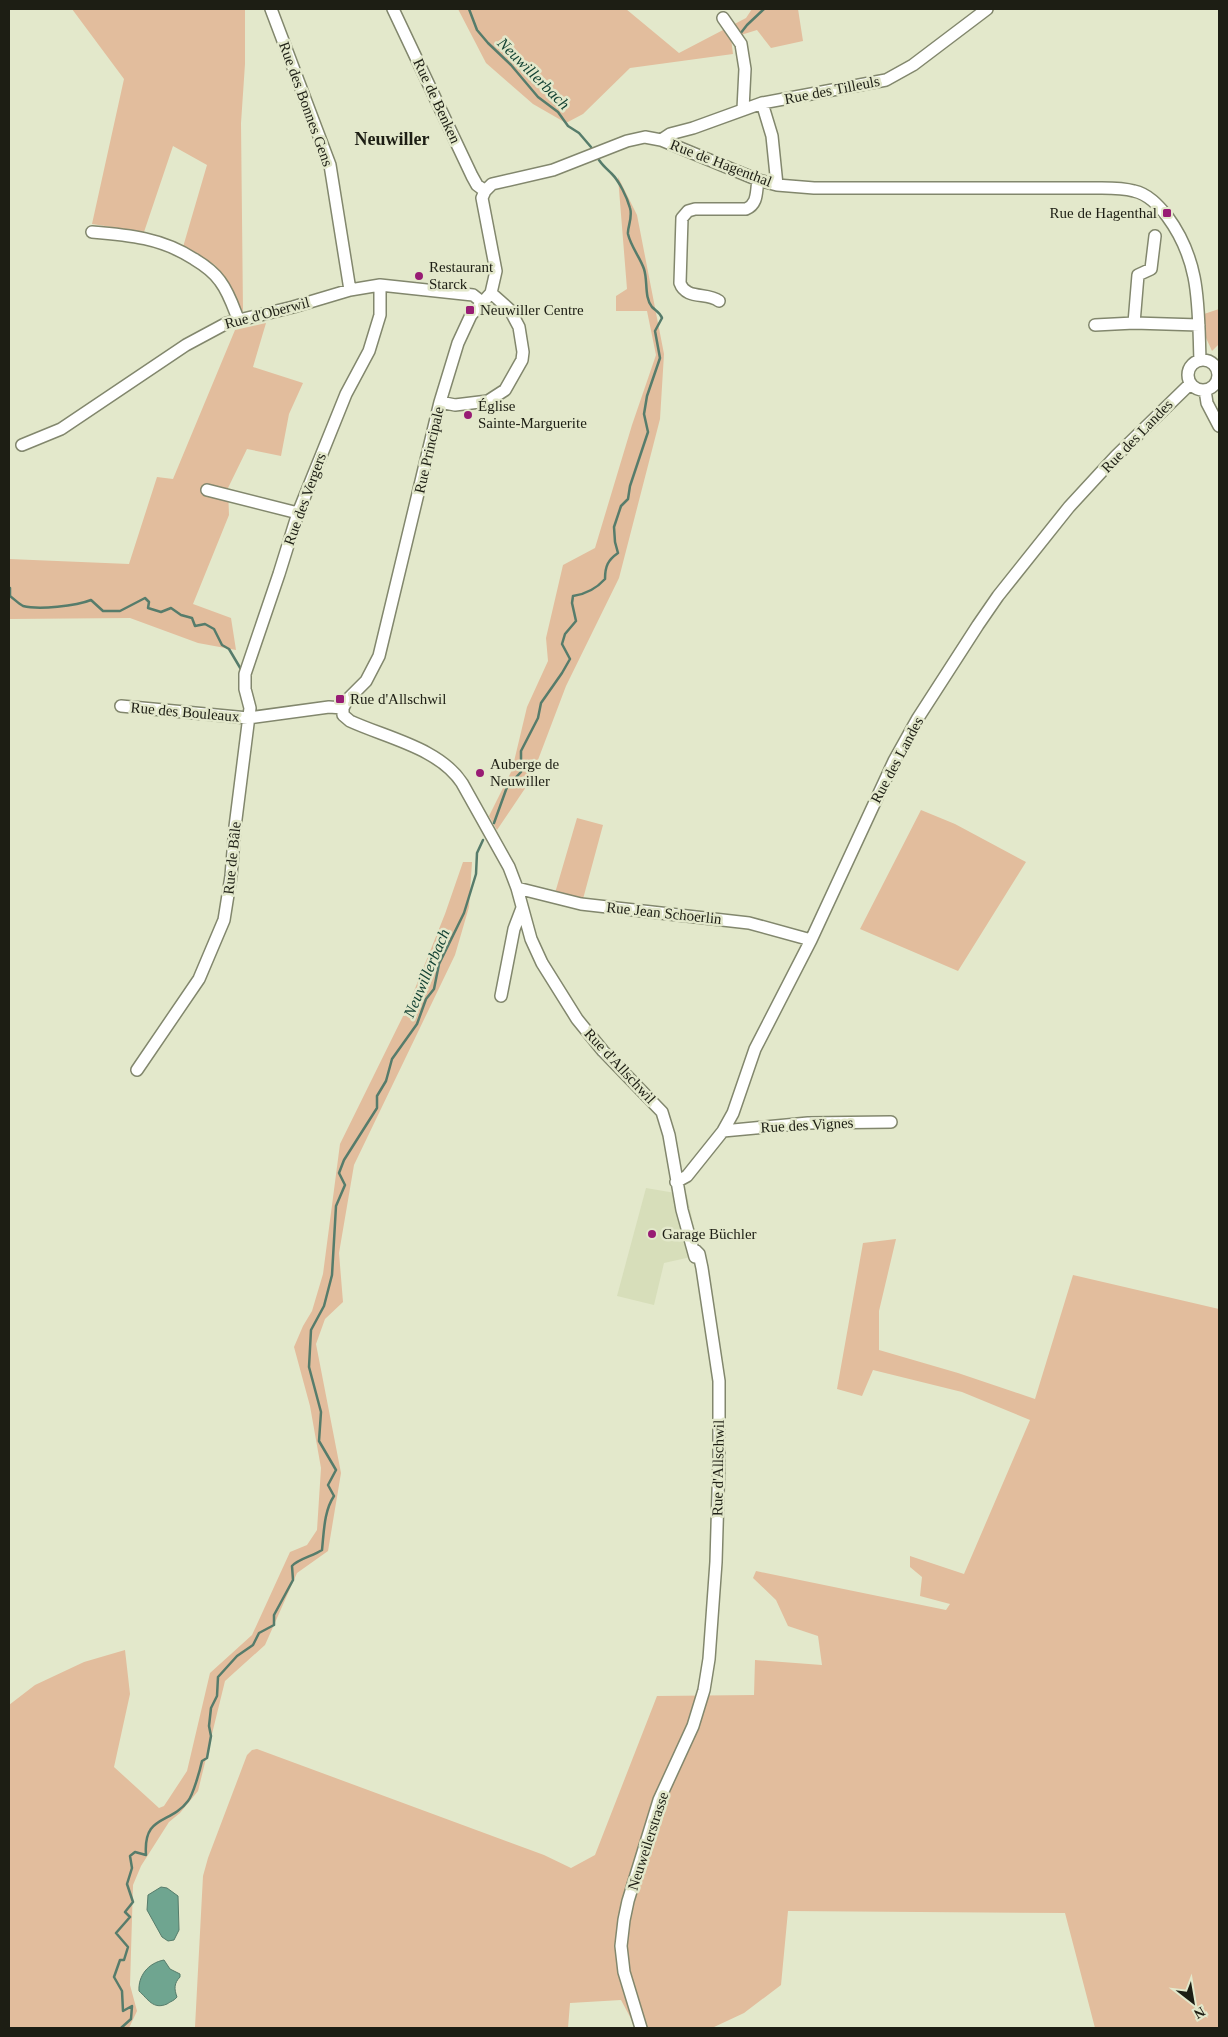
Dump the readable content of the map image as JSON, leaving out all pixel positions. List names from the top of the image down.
{
  "streets": {
    "street": [
      "Rue des Tilleuls",
      "Rue de Benken",
      "Rue des Bonnes Gens",
      "Rue de Hagenthal",
      "Rue d'Oberwil",
      "Rue des Landes",
      "Rue Principale",
      "Rue des Vergers",
      "Rue des Bouleaux",
      "Rue de Bâle",
      "Rue Jean Schoerlin",
      "Rue d'Allschwil",
      "Rue des Vignes",
      "Neuweilerstrasse"
    ]
  },
  "crossings": [
    ["Rue des Tilleuls", "Rue de Hagenthal"],
    ["Rue de Benken", "Rue de Hagenthal"],
    ["Rue de Benken", "Rue Principale"],
    ["Rue des Bonnes Gens", "Rue d'Oberwil"],
    ["Rue de Hagenthal", "Rue des Landes"],
    ["Rue de Hagenthal", "Rue Principale"],
    ["Rue d'Oberwil", "Rue Principale"],
    ["Rue d'Oberwil", "Rue des Vergers"],
    ["Rue des Landes", "Rue Jean Schoerlin"],
    ["Rue des Landes", "Rue d'Allschwil"],
    ["Rue des Landes", "Rue des Vignes"],
    ["Rue Principale", "Rue d'Allschwil"],
    ["Rue des Vergers", "Rue des Bouleaux"],
    ["Rue des Vergers", "Rue de Bâle"],
    ["Rue des Bouleaux", "Rue de Bâle"],
    ["Rue Jean Schoerlin", "Rue d'Allschwil"],
    ["Rue d'Allschwil", "Neuweilerstrasse"]
  ],
  "districts": ["Neuwiller"],
  "water": ["Neuwillerbach"],
  "places": {
    "transit": ["Rue de Hagenthal", "Neuwiller Centre", "Rue d'Allschwil"],
    "other": [
      "Restaurant Starck",
      "Église Sainte-Marguerite",
      "Auberge de Neuwiller",
      "Garage Büchler"
    ]
  },
  "north": "bottom right"
}
